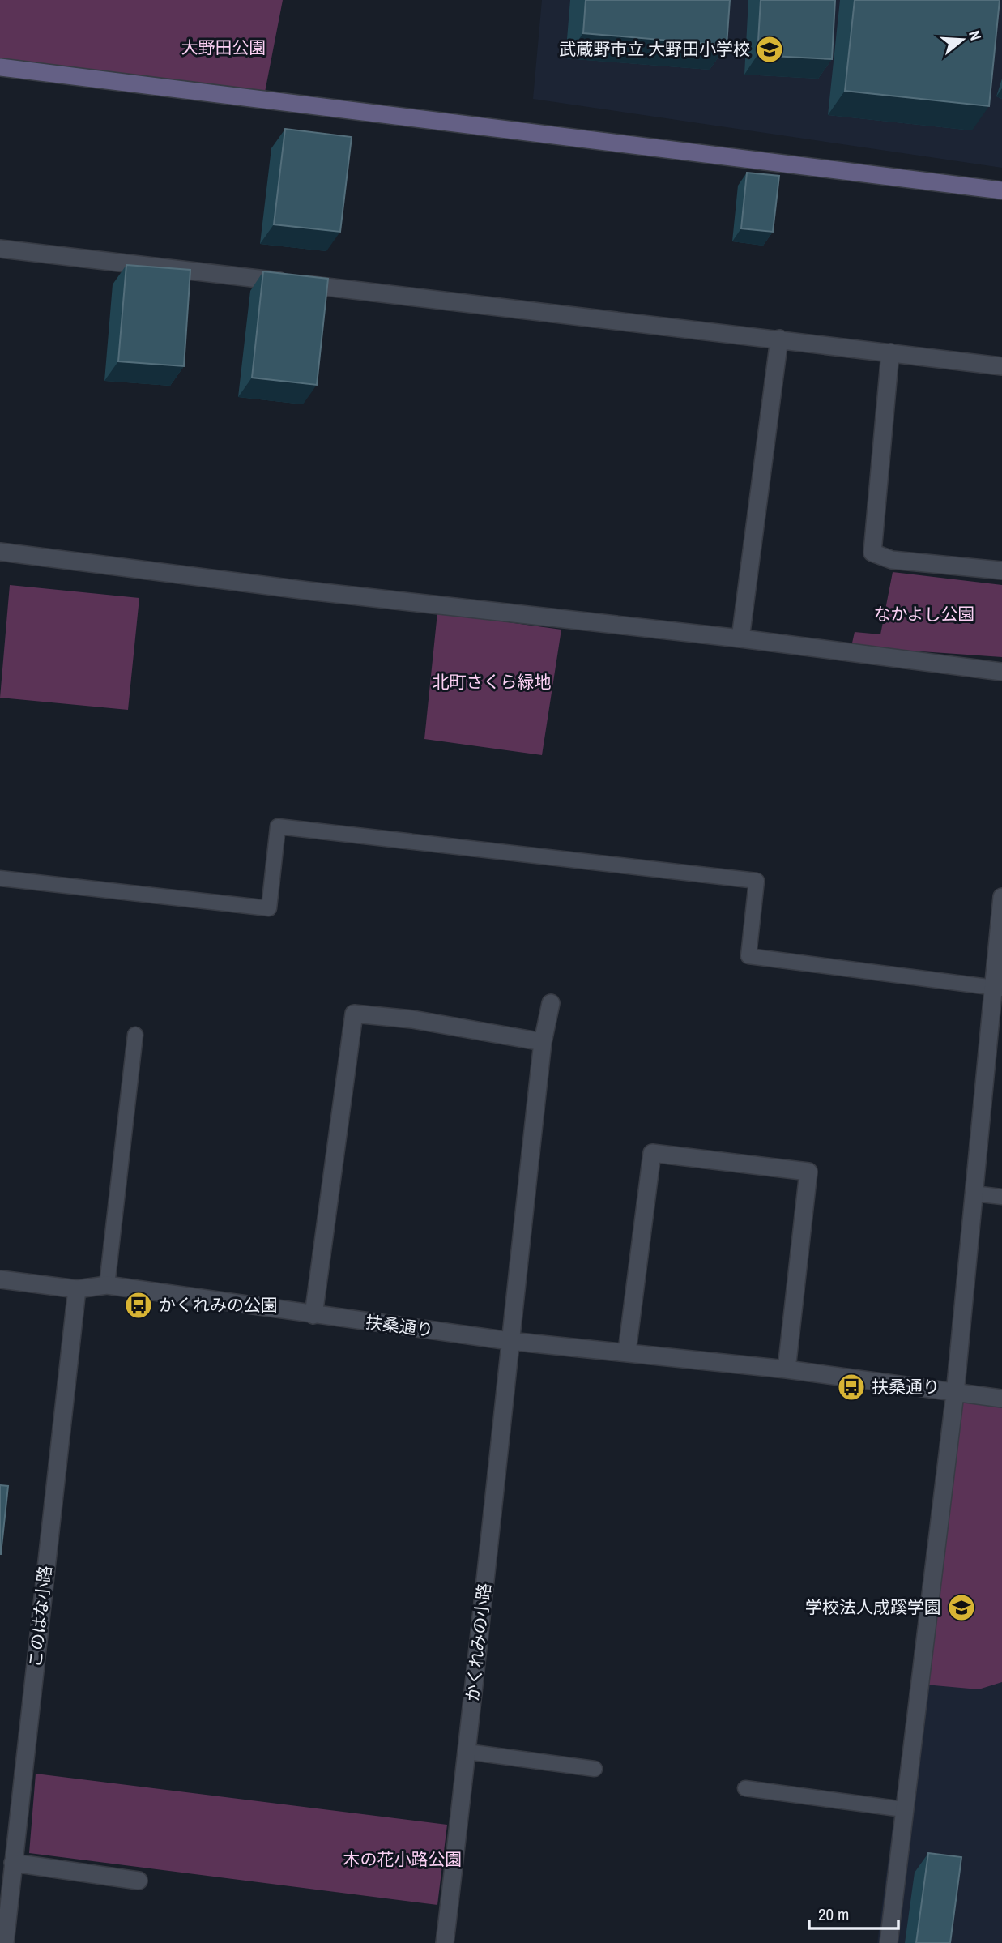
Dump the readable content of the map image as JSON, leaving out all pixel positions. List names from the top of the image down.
{
  "streets": {
    "street": ["扶桑通り", "このはな小路", "かくれみの小路"]
  },
  "crossings": [
    ["扶桑通り", "このはな小路"],
    ["扶桑通り", "かくれみの小路"]
  ],
  "parks": [
    "大野田公園",
    "なかよし公園",
    "北町さくら緑地",
    "木の花小路公園"
  ],
  "places": {
    "school or university": ["武蔵野市立 大野田小学校", "学校法人成蹊学園"],
    "bus stop": ["かくれみの公園", "扶桑通り"]
  },
  "scale_bar": "20 m",
  "north": "right"
}
